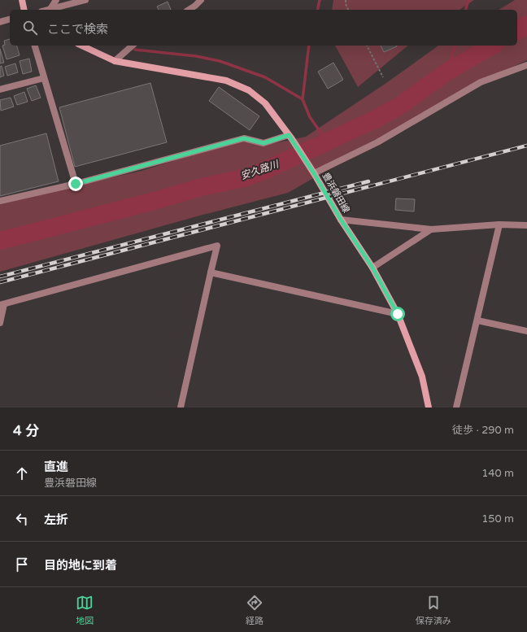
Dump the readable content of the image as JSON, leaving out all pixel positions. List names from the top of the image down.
{
  "streets": {
    "main road": ["豊浜磐田線"]
  },
  "water": ["安久路川"],
  "page": {
    "search": "ここで検索",
    "heading": ["4 分", "徒歩 · 290 m"],
    "list": [
      ["直進", "豊浜磐田線", "140 m"],
      ["左折", "150 m"],
      "目的地に到着"
    ],
    "nav": ["地図", "経路", "保存済み"]
  }
}
